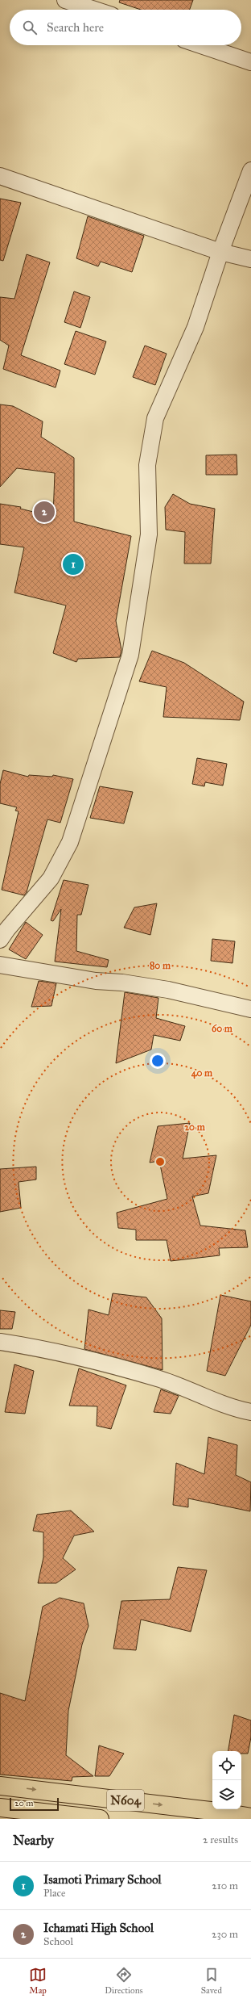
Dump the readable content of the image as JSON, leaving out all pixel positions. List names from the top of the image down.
{
  "streets": {
    "highway": ["N604"]
  },
  "scale_bar": "20 m",
  "page": {
    "search": "Search here",
    "pins": ["2", "1"],
    "scale": "20 m",
    "heading": ["Nearby", "2 results"],
    "list": [
      {
        "mark": "1",
        "name": "Isamoti Primary School",
        "note": "Place",
        "value": "210 m"
      },
      {
        "mark": "2",
        "name": "Ichamati High School",
        "note": "School",
        "value": "230 m"
      }
    ],
    "nav": ["Map", "Directions", "Saved"]
  },
  "rings": [
    "80 m",
    "60 m",
    "40 m",
    "20 m"
  ]
}
